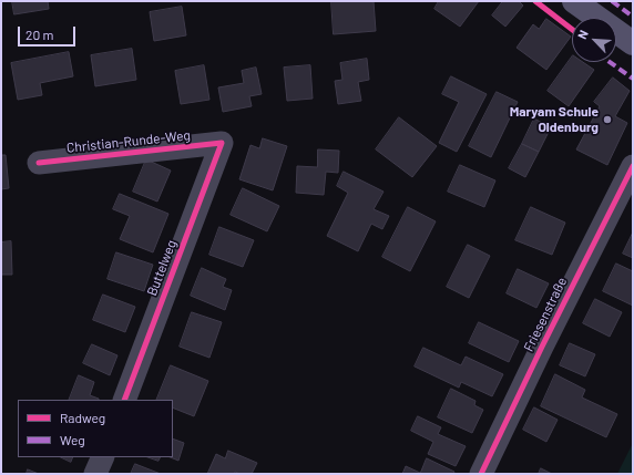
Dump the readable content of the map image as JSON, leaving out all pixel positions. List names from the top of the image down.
{
  "streets": {
    "street": ["Christian-Runde-Weg", "Buttelweg", "Friesenstraße"]
  },
  "crossings": [
    ["Christian-Runde-Weg", "Buttelweg"]
  ],
  "places": ["Maryam Schule Oldenburg"],
  "legend": ["Radweg", "Weg"],
  "scale_bar": "20 m",
  "north": "top left"
}
